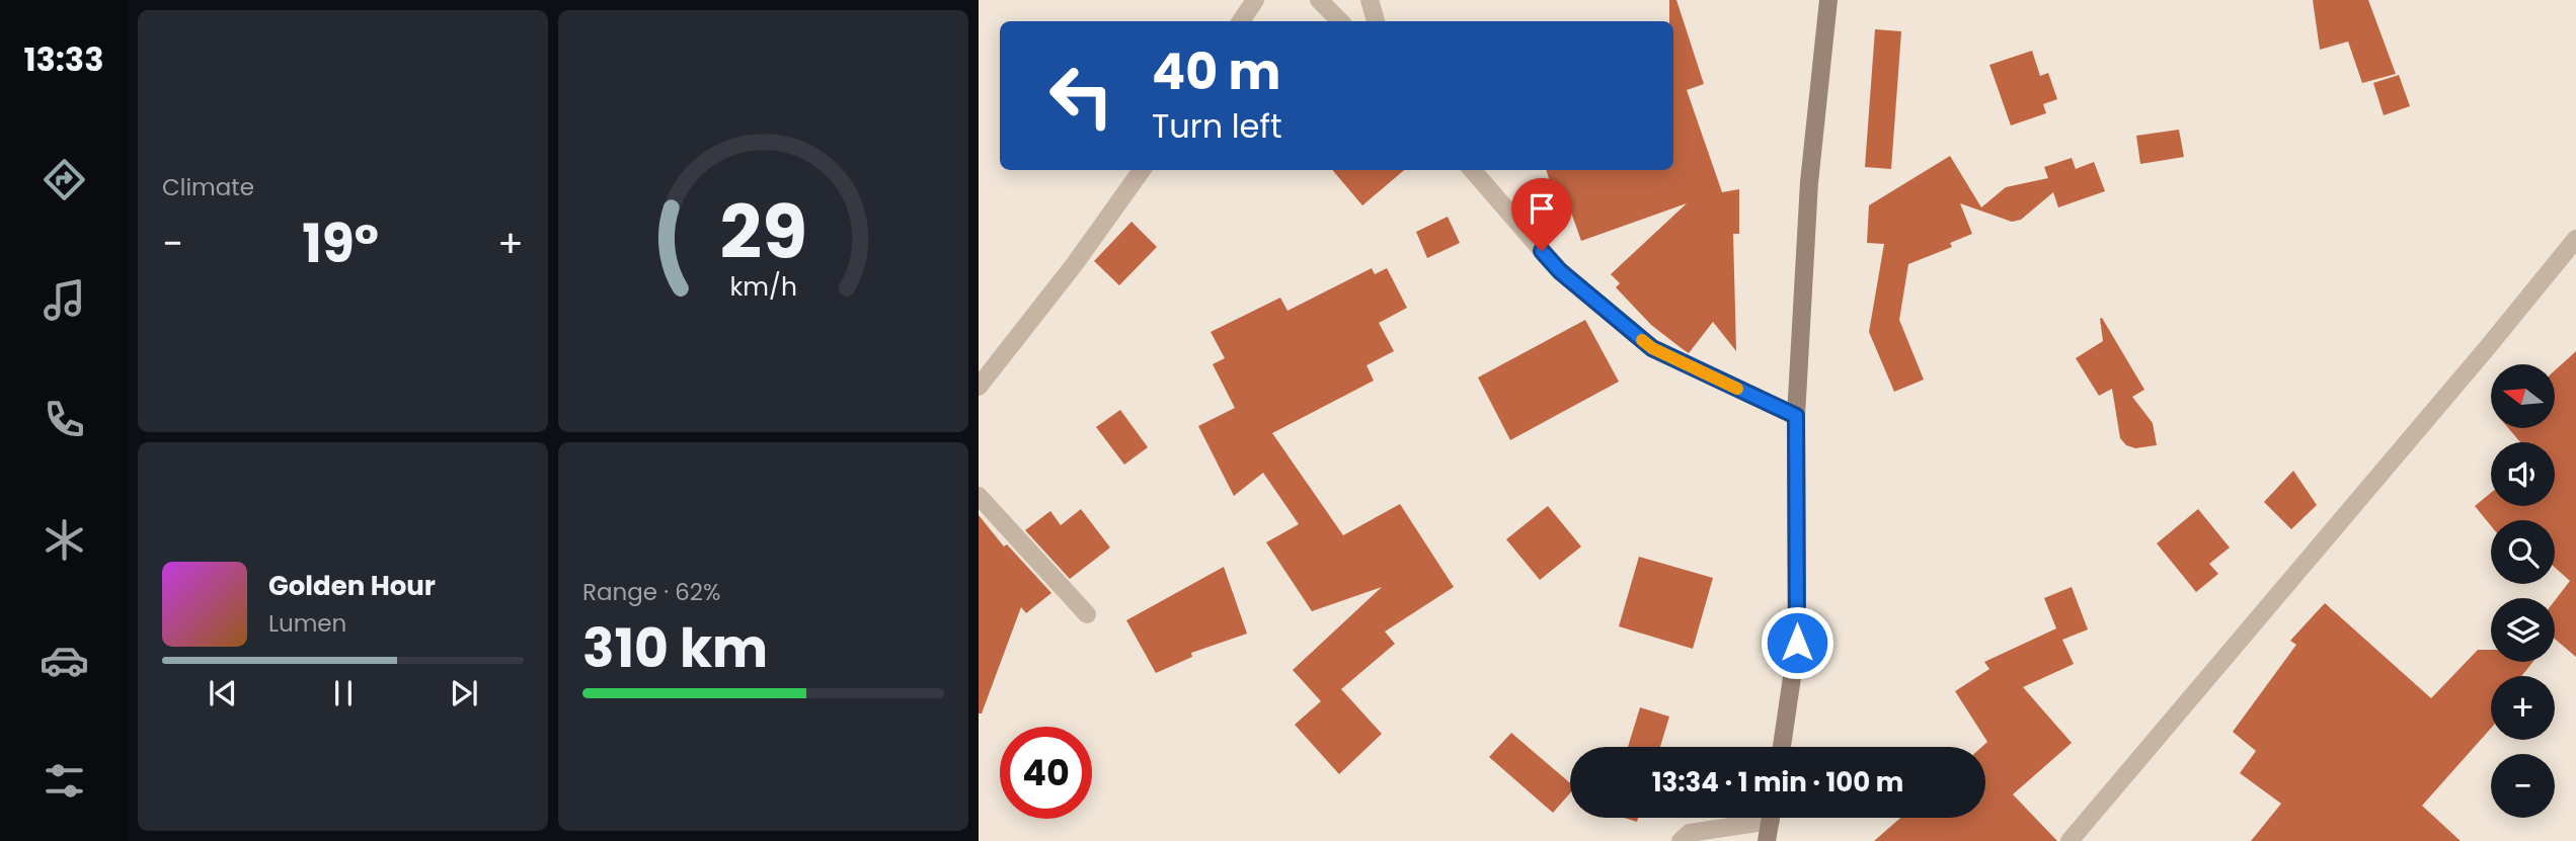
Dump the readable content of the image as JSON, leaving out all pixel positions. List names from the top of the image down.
{
  "north": "left",
  "page": {
    "tabs": "13:33",
    "tile": [
      "Climate",
      ["Range · 62%", "310 km"]
    ],
    "turn": ["40 m", "Turn left"],
    "heat": ["−", "19°", "+"],
    "map_buttons": ["+", "−"],
    "song": ["Golden Hour", "Lumen"],
    "limit": "40",
    "trip": "13:34 · 1 min · 100 m",
    "gauge": ["29", "km/h"]
  }
}
